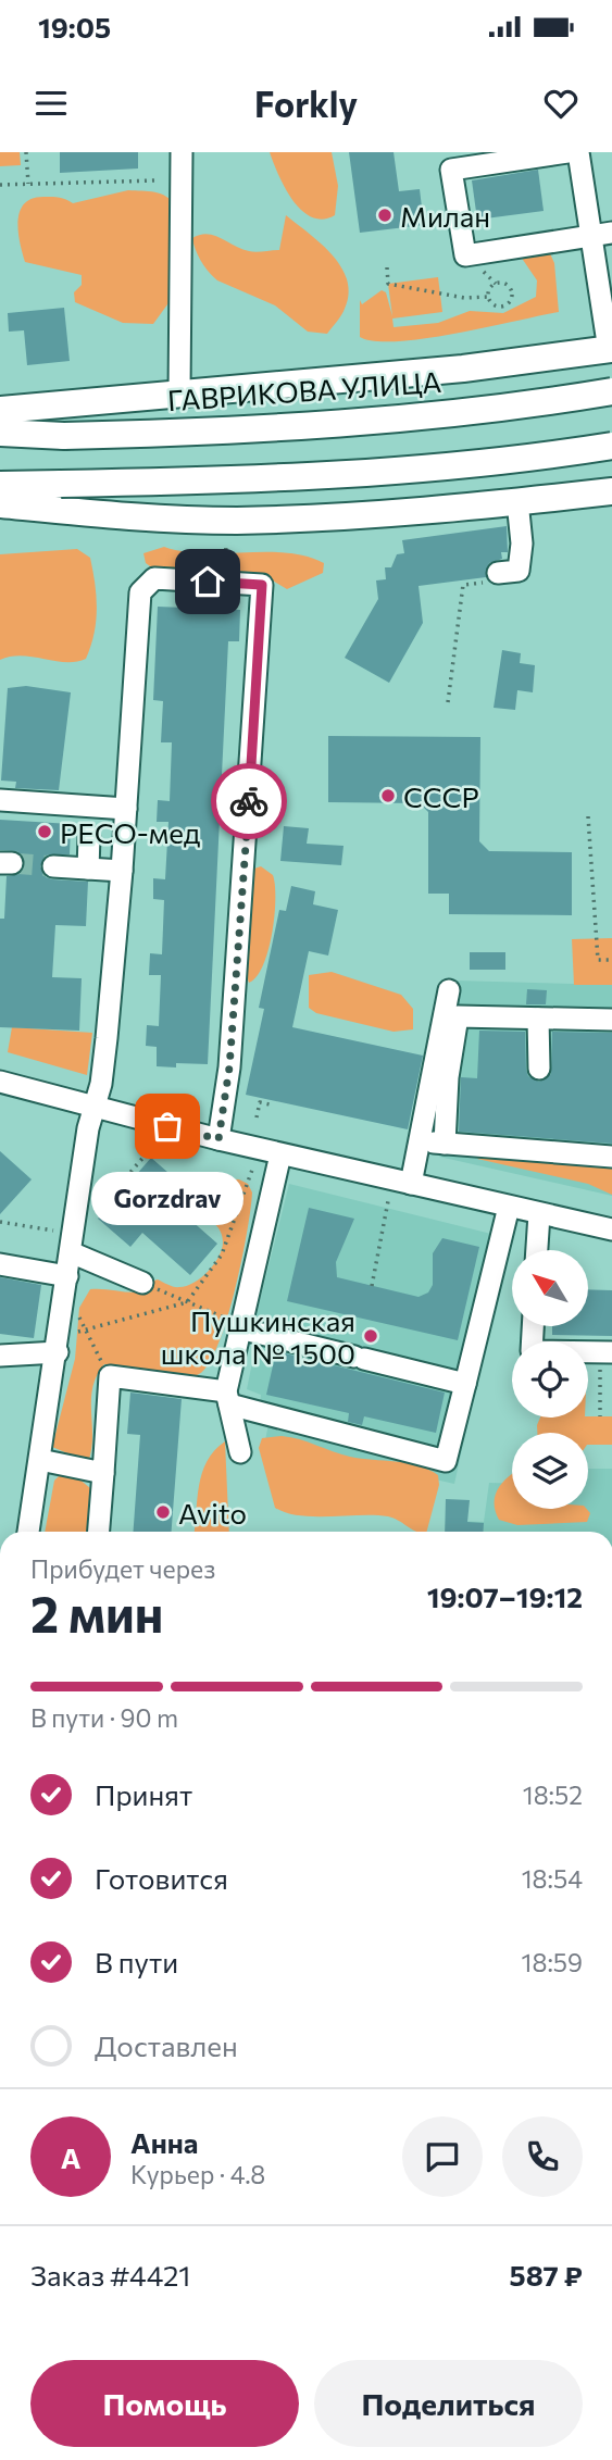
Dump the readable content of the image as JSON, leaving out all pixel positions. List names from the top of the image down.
{
  "streets": {
    "main road": ["ГАВРИКОВА УЛИЦА"]
  },
  "places": [
    "Милан",
    "СССР",
    "РЕСО-мед",
    "Gorzdrav",
    "Пушкинская школа № 1500",
    "Avito"
  ],
  "north": "top left",
  "page": {
    "status": "19:05",
    "header": "Forkly",
    "bubble": "Gorzdrav",
    "heading": ["2 мин", "Прибудет через", "19:07–19:12"],
    "panel": [
      "Анна",
      "Курьер · 4.8",
      "Заказ #4421",
      "587 ₽"
    ],
    "bar": "В пути · 90 m",
    "list": [
      ["Принят", "18:52"],
      ["Готовится", "18:54"],
      ["В пути", "18:59"],
      "Доставлен"
    ],
    "round": "А",
    "buttons": ["Помощь", "Поделиться"]
  }
}
